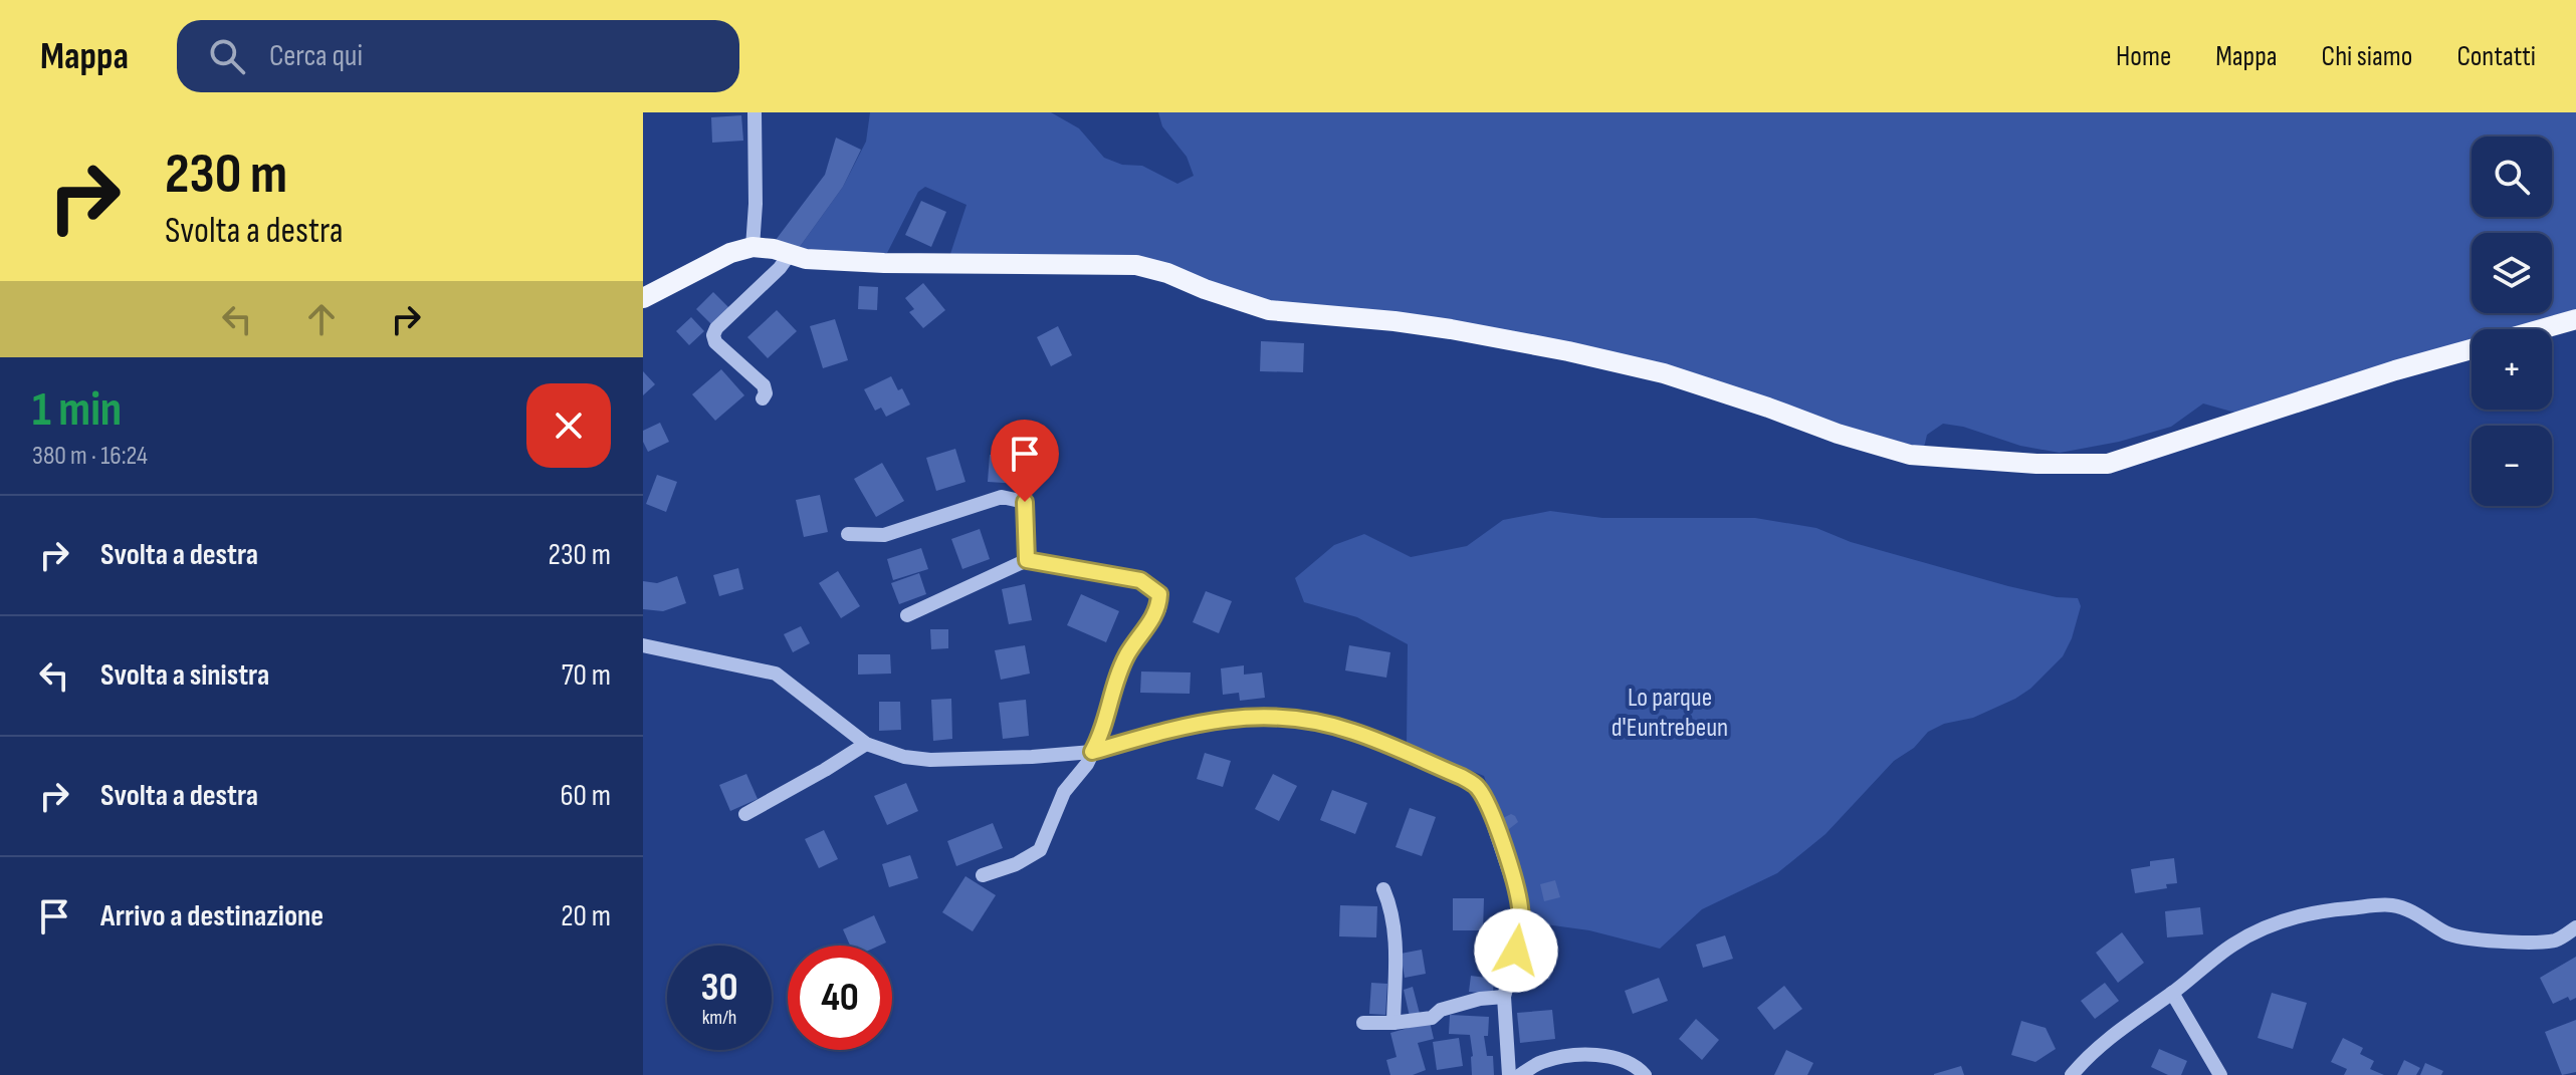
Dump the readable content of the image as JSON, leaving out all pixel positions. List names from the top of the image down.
{
  "parks": ["Lo parque d'Euntrebeun"],
  "page": {
    "header": "Mappa",
    "search": "Cerca qui",
    "nav": [
      "Home",
      "Mappa",
      "Chi siamo",
      "Contatti"
    ],
    "turn": ["230 m", "Svolta a destra"],
    "map_buttons": ["+", "−"],
    "heading": ["1 min", "380 m · 16:24"],
    "list": [
      {
        "name": "Svolta a destra",
        "value": "230 m"
      },
      {
        "name": "Svolta a sinistra",
        "value": "70 m"
      },
      {
        "name": "Svolta a destra",
        "value": "60 m"
      },
      {
        "name": "Arrivo a destinazione",
        "value": "20 m"
      }
    ],
    "speed": "30 km/h",
    "limit": "40"
  }
}
